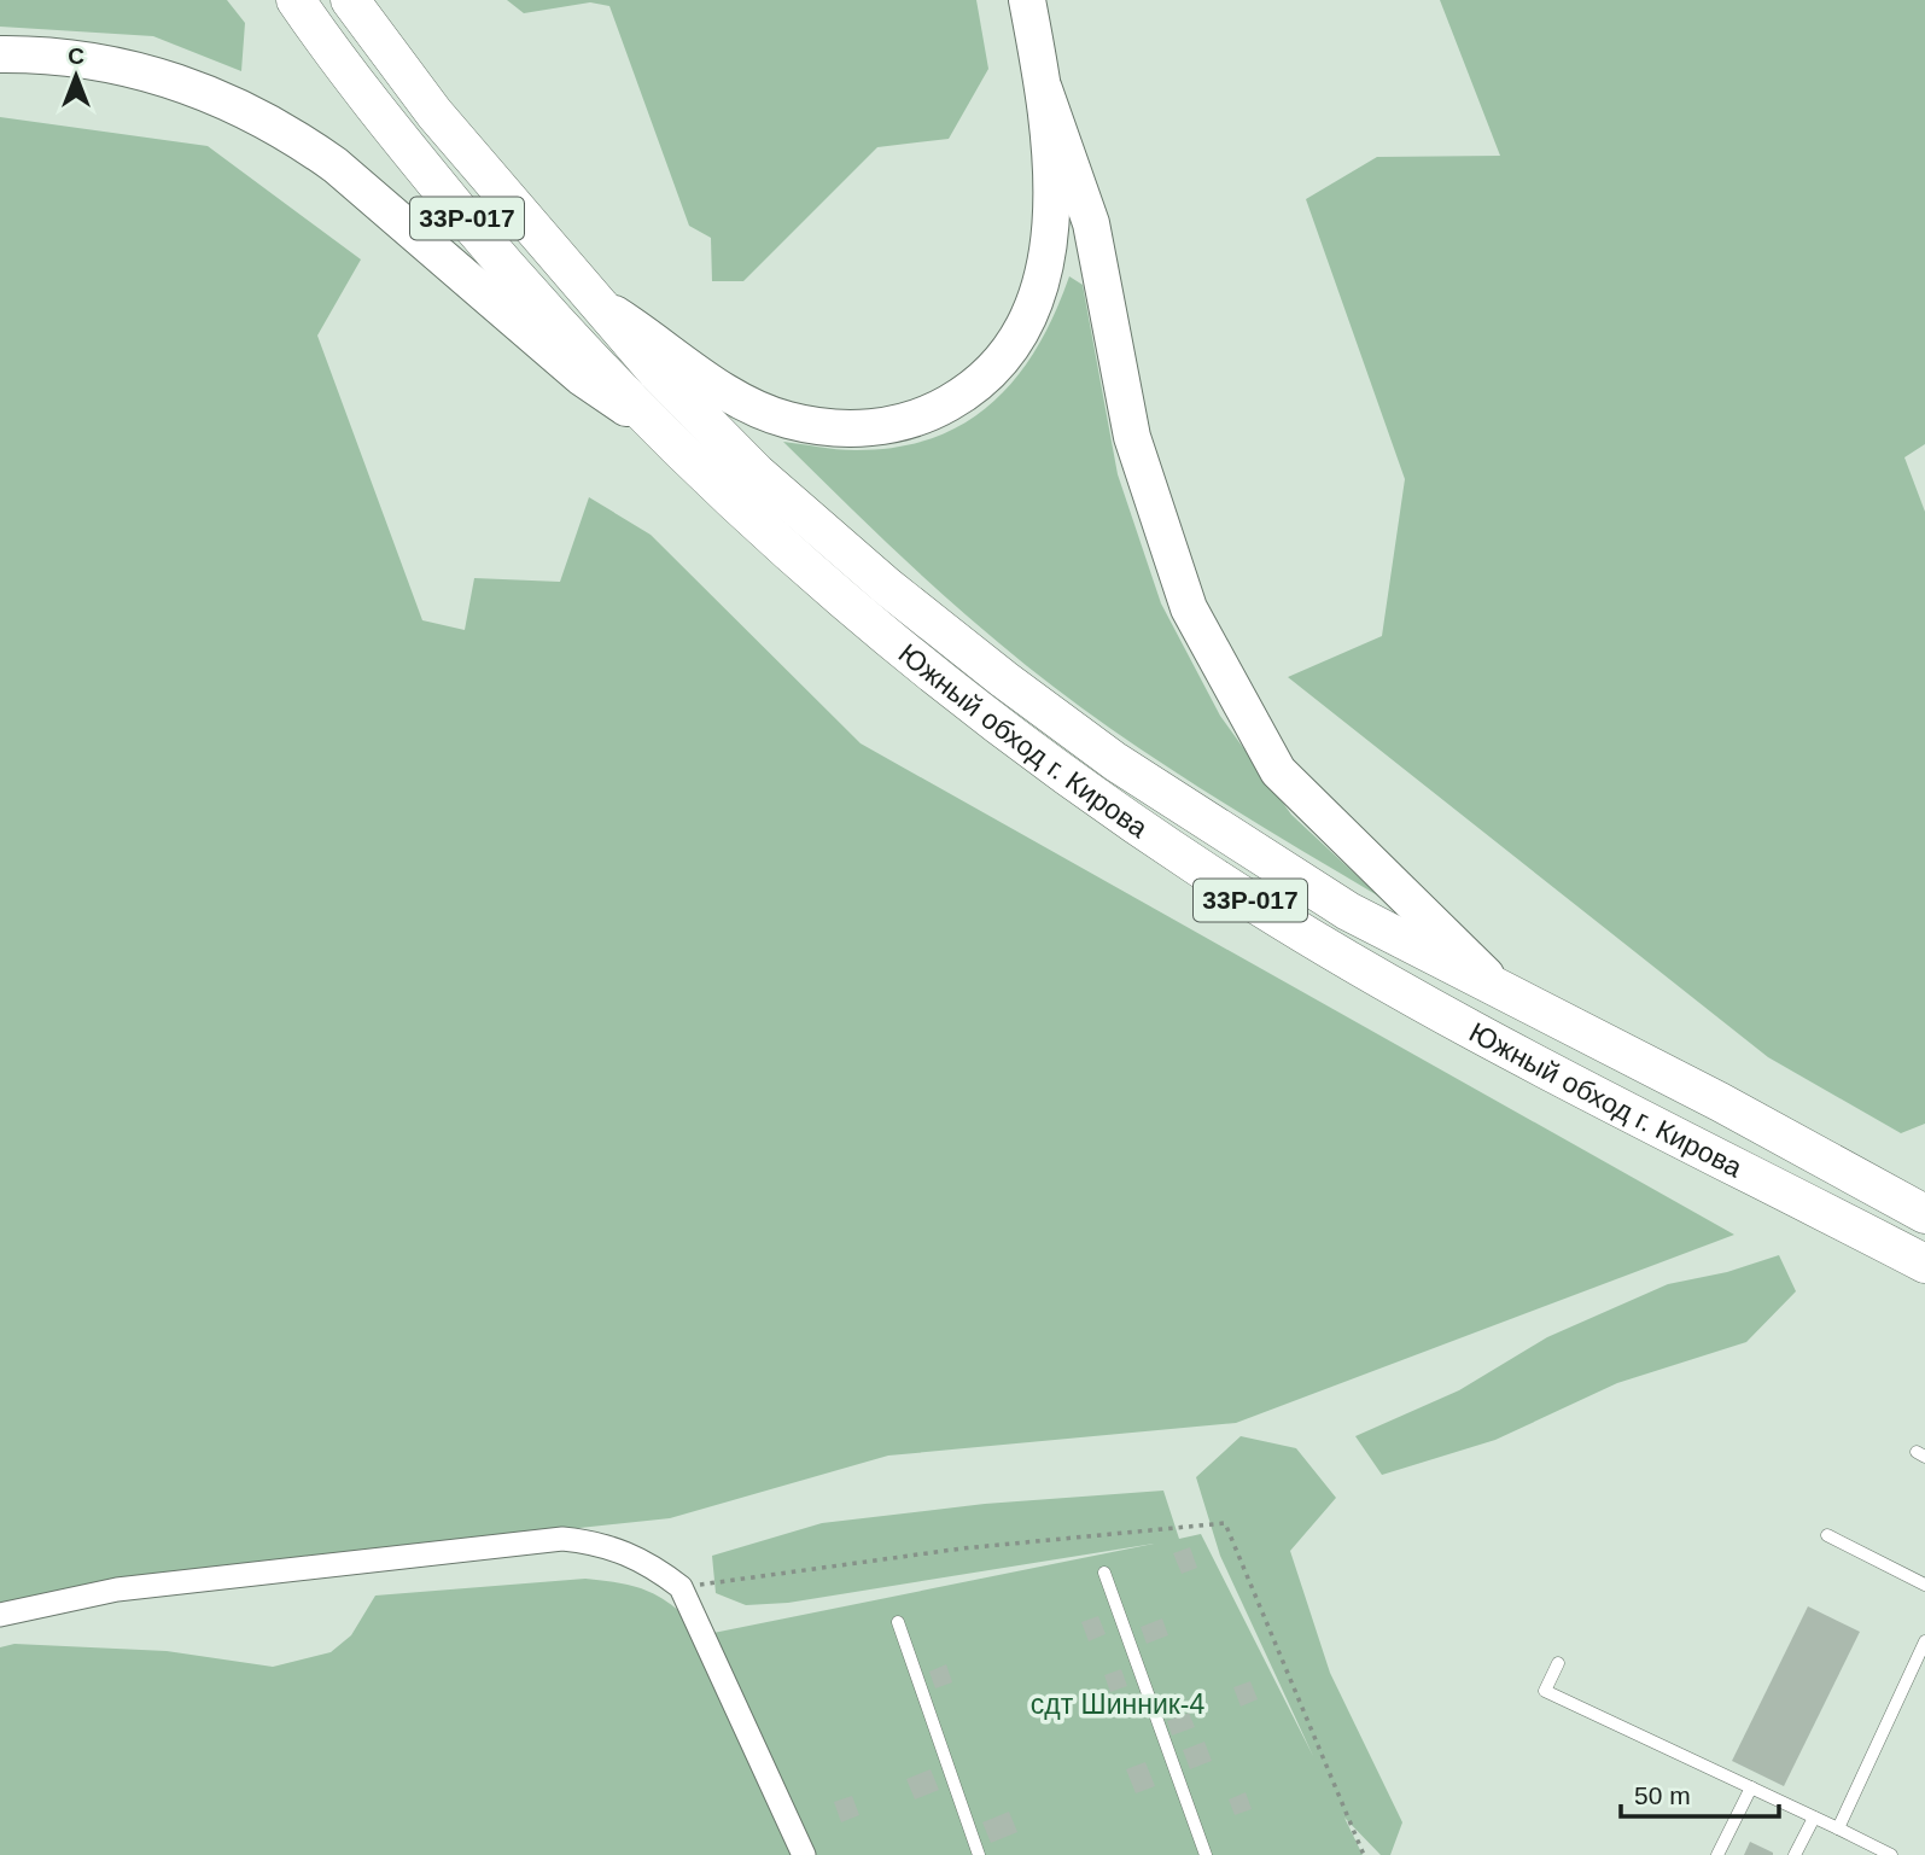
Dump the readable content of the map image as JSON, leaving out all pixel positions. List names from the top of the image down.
{
  "streets": {
    "highway": ["33Р-017", "Южный обход г. Кирова"]
  },
  "parks": ["сдт Шинник-4"],
  "scale_bar": "50 m",
  "north": "top"
}
